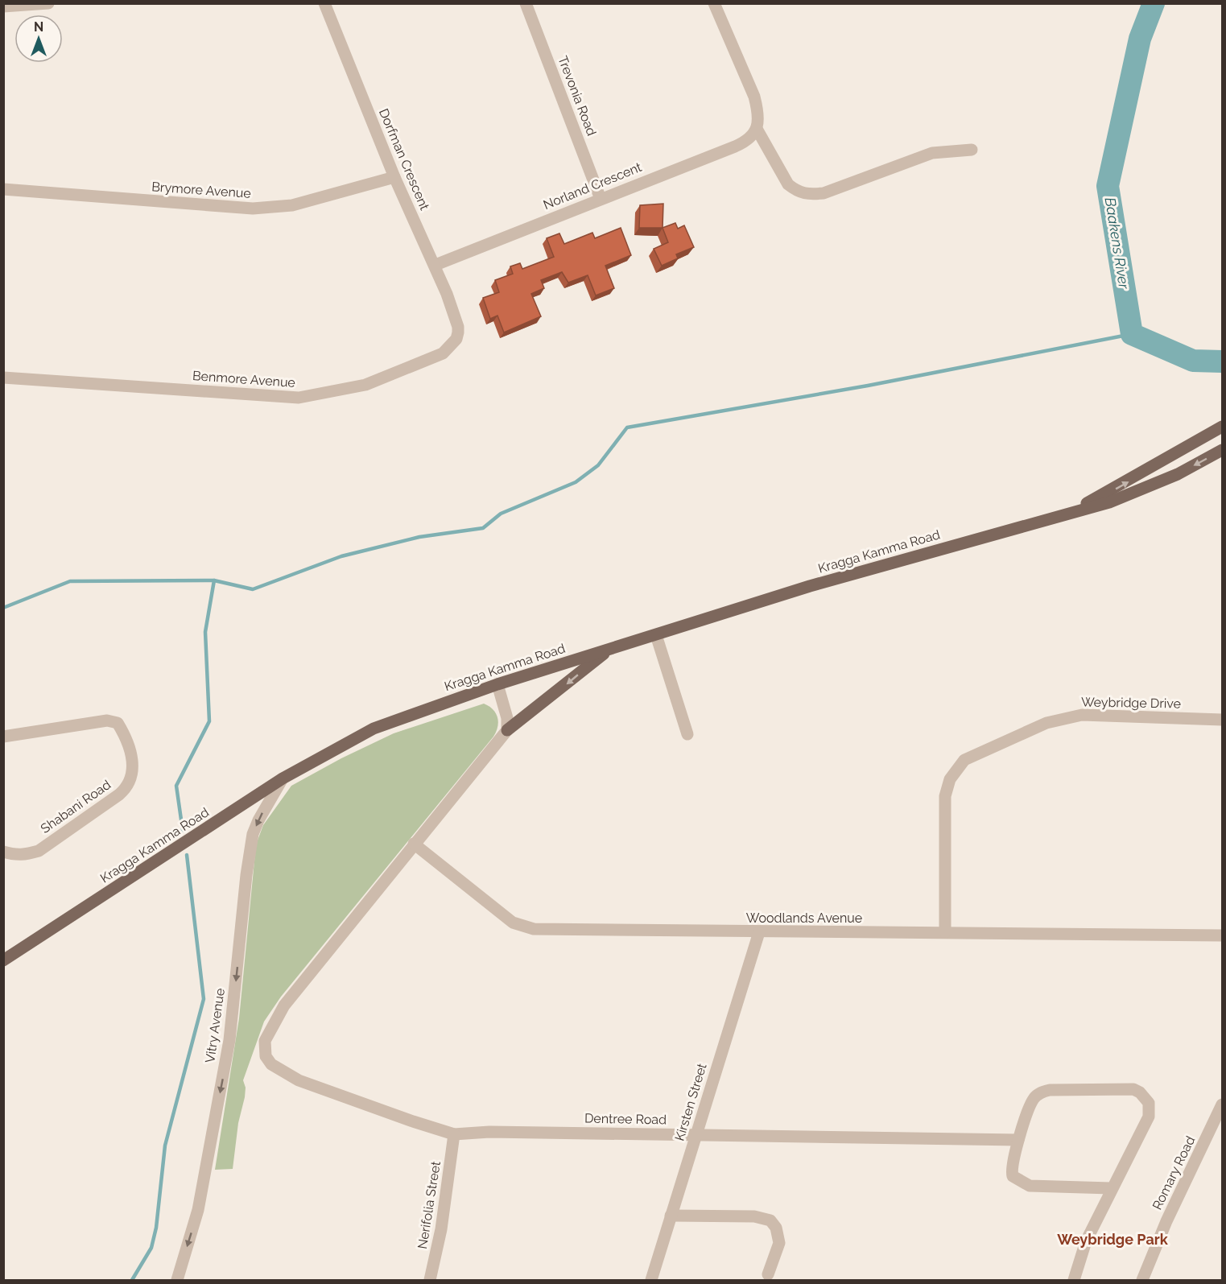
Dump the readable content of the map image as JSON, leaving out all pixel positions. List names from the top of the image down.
{
  "streets": {
    "main road": ["Kragga Kamma Road"],
    "street": [
      "Trevonia Road",
      "Dorfman Crescent",
      "Norland Crescent",
      "Brymore Avenue",
      "Benmore Avenue",
      "Weybridge Drive",
      "Shabani Road",
      "Woodlands Avenue",
      "Vitry Avenue",
      "Kirsten Street",
      "Dentree Road",
      "Romary Road",
      "Nerifolia Street"
    ]
  },
  "crossings": [
    ["Trevonia Road", "Norland Crescent"],
    ["Dorfman Crescent", "Norland Crescent"],
    ["Dorfman Crescent", "Brymore Avenue"],
    ["Dorfman Crescent", "Benmore Avenue"],
    ["Kragga Kamma Road", "Vitry Avenue"],
    ["Weybridge Drive", "Woodlands Avenue"],
    ["Woodlands Avenue", "Kirsten Street"],
    ["Woodlands Avenue", "Dentree Road"],
    ["Kirsten Street", "Dentree Road"],
    ["Dentree Road", "Nerifolia Street"]
  ],
  "one_way": ["Vitry Avenue"],
  "districts": ["Weybridge Park"],
  "water": ["Baakens River"],
  "north": "top"
}
